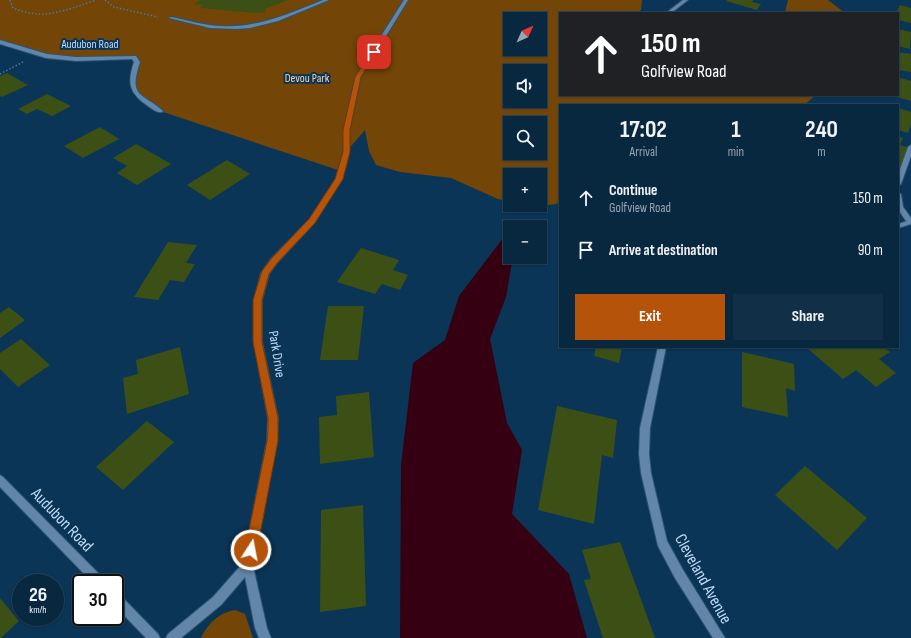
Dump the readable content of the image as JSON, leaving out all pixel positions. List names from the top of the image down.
{
  "streets": {
    "street": ["Audubon Road", "Park Drive", "Cleveland Avenue"]
  },
  "parks": ["Devou Park"],
  "north": "top right",
  "page": {
    "map_buttons": ["+", "−"],
    "turn": ["150 m", "Golfview Road"],
    "eta": [
      "17:02",
      "Arrival",
      "1",
      "min",
      "240",
      "m"
    ],
    "list": [
      {
        "name": "Continue",
        "note": "Golfview Road",
        "value": "150 m"
      },
      {
        "name": "Arrive at destination",
        "value": "90 m"
      }
    ],
    "buttons": ["Exit", "Share"],
    "speed": "26 km/h",
    "limit": "30"
  }
}
